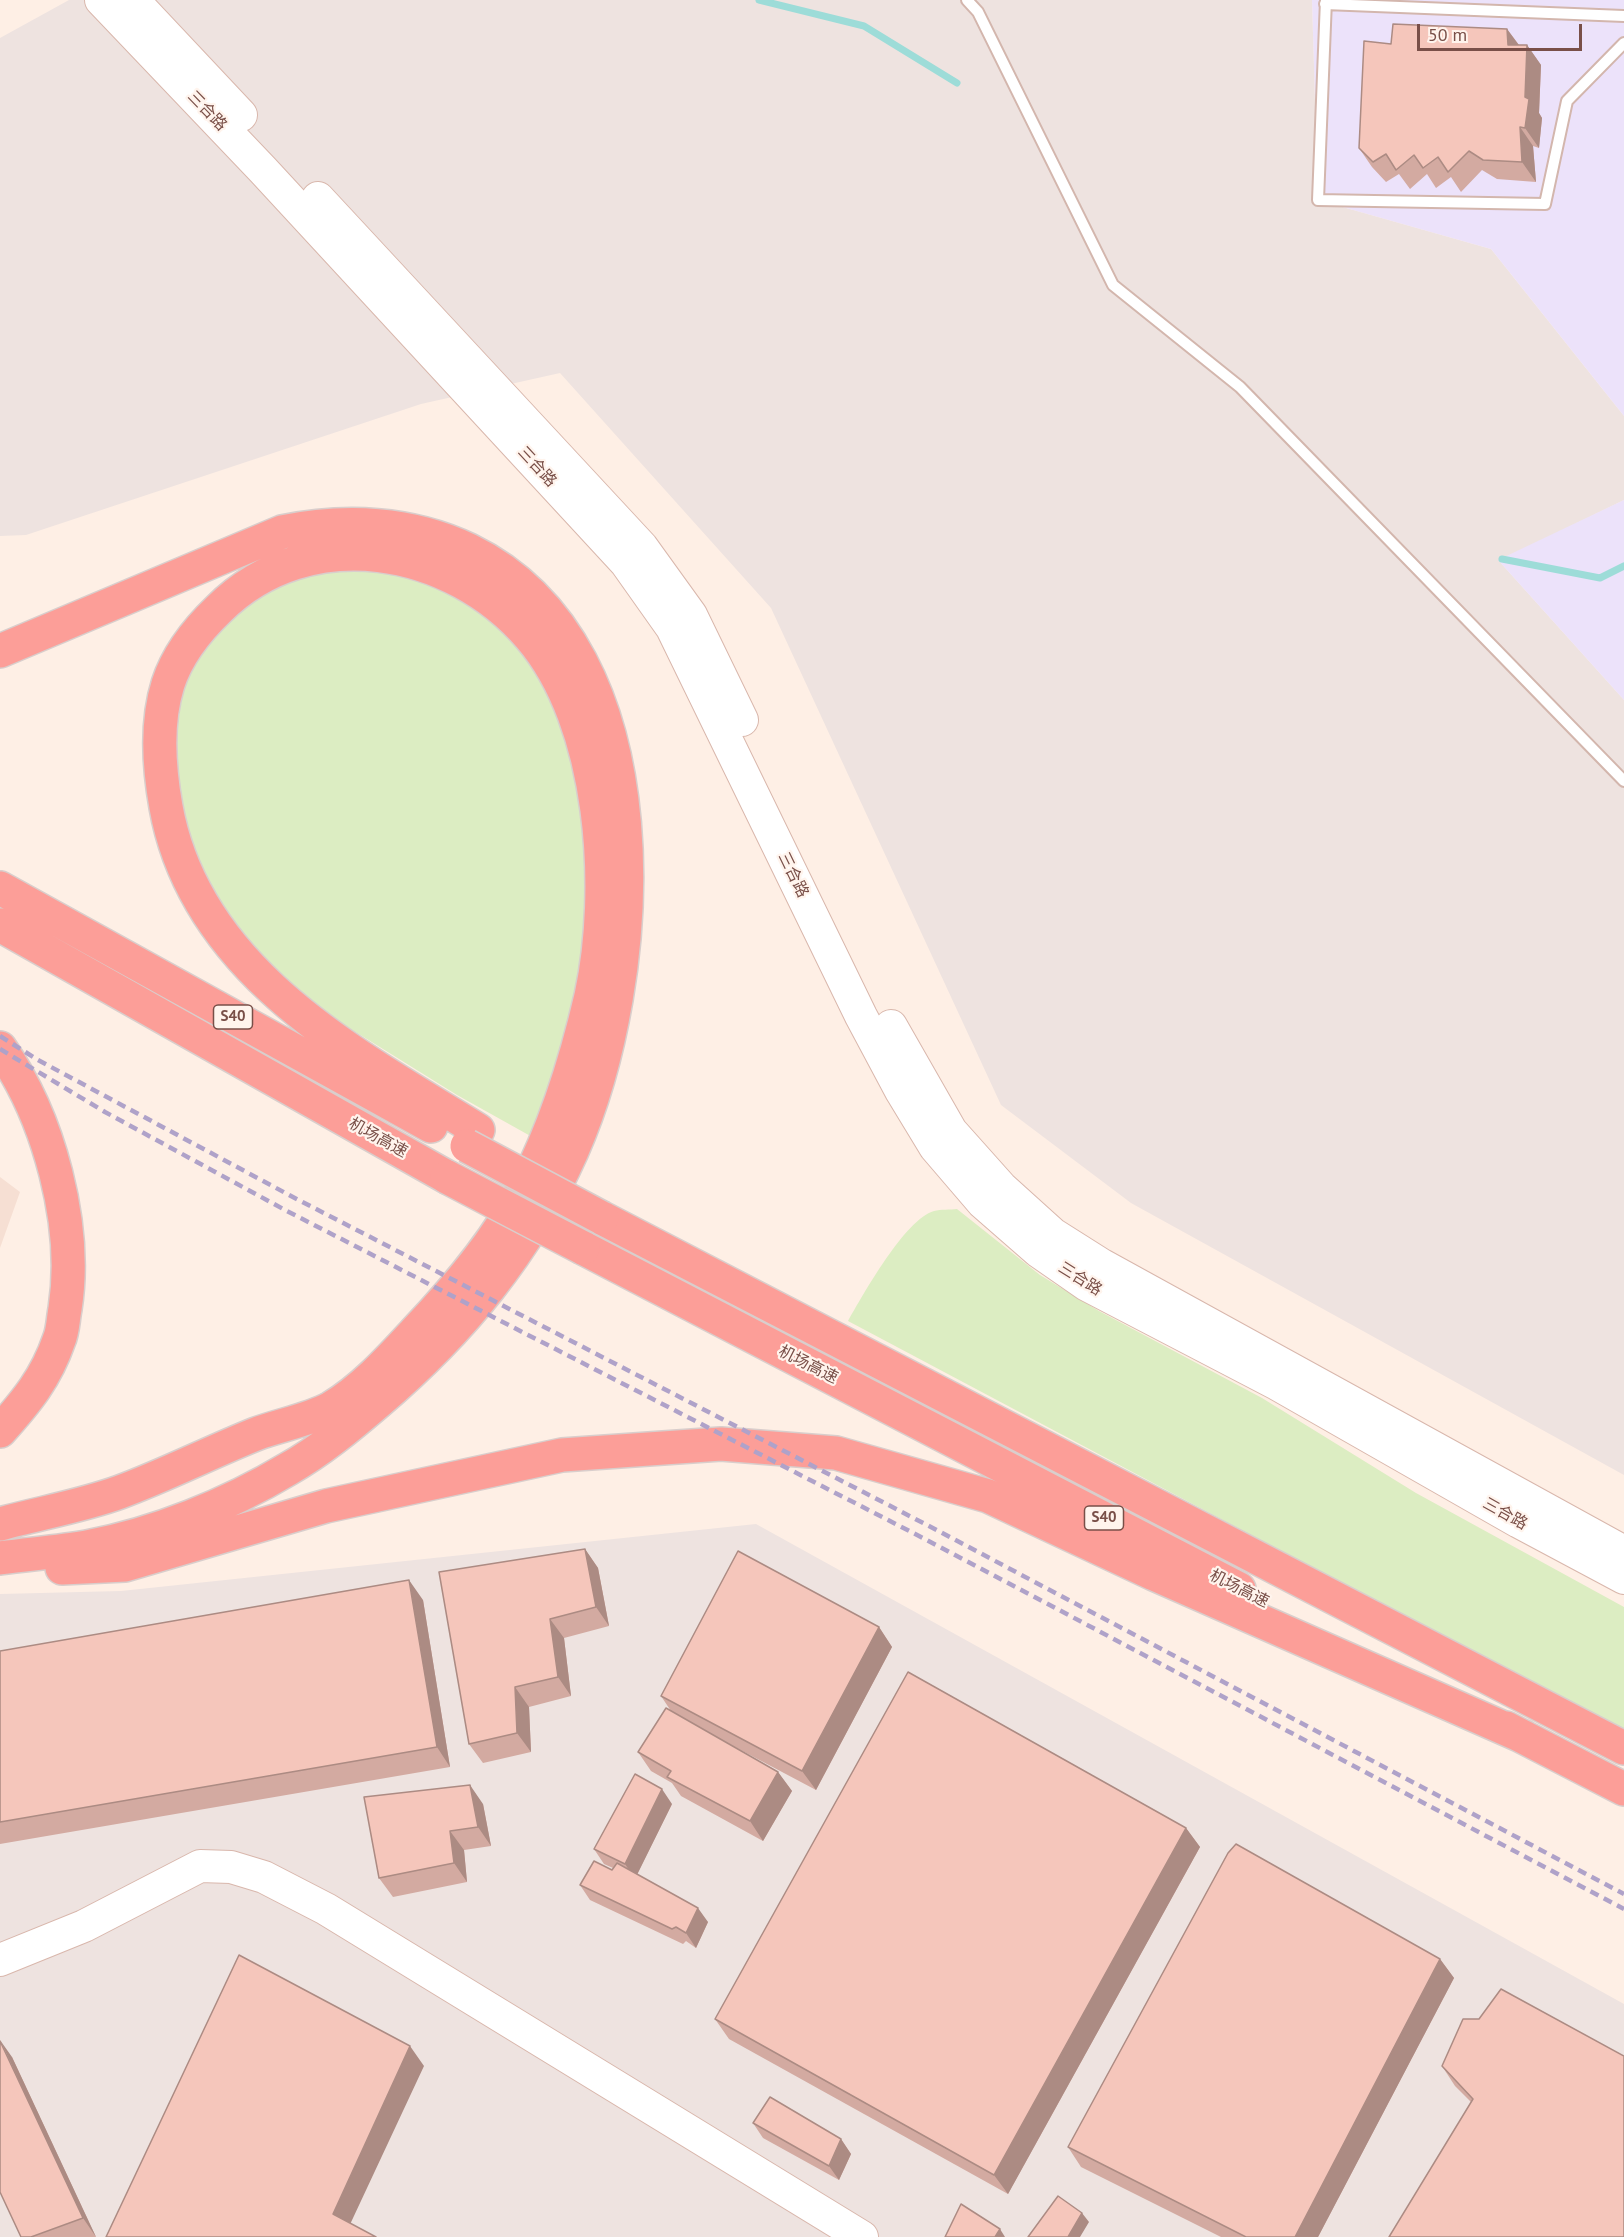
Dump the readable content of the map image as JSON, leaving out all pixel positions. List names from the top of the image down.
{
  "streets": {
    "highway": ["S40", "机场高速"],
    "main road": ["三合路"]
  },
  "scale_bar": "50 m"
}
